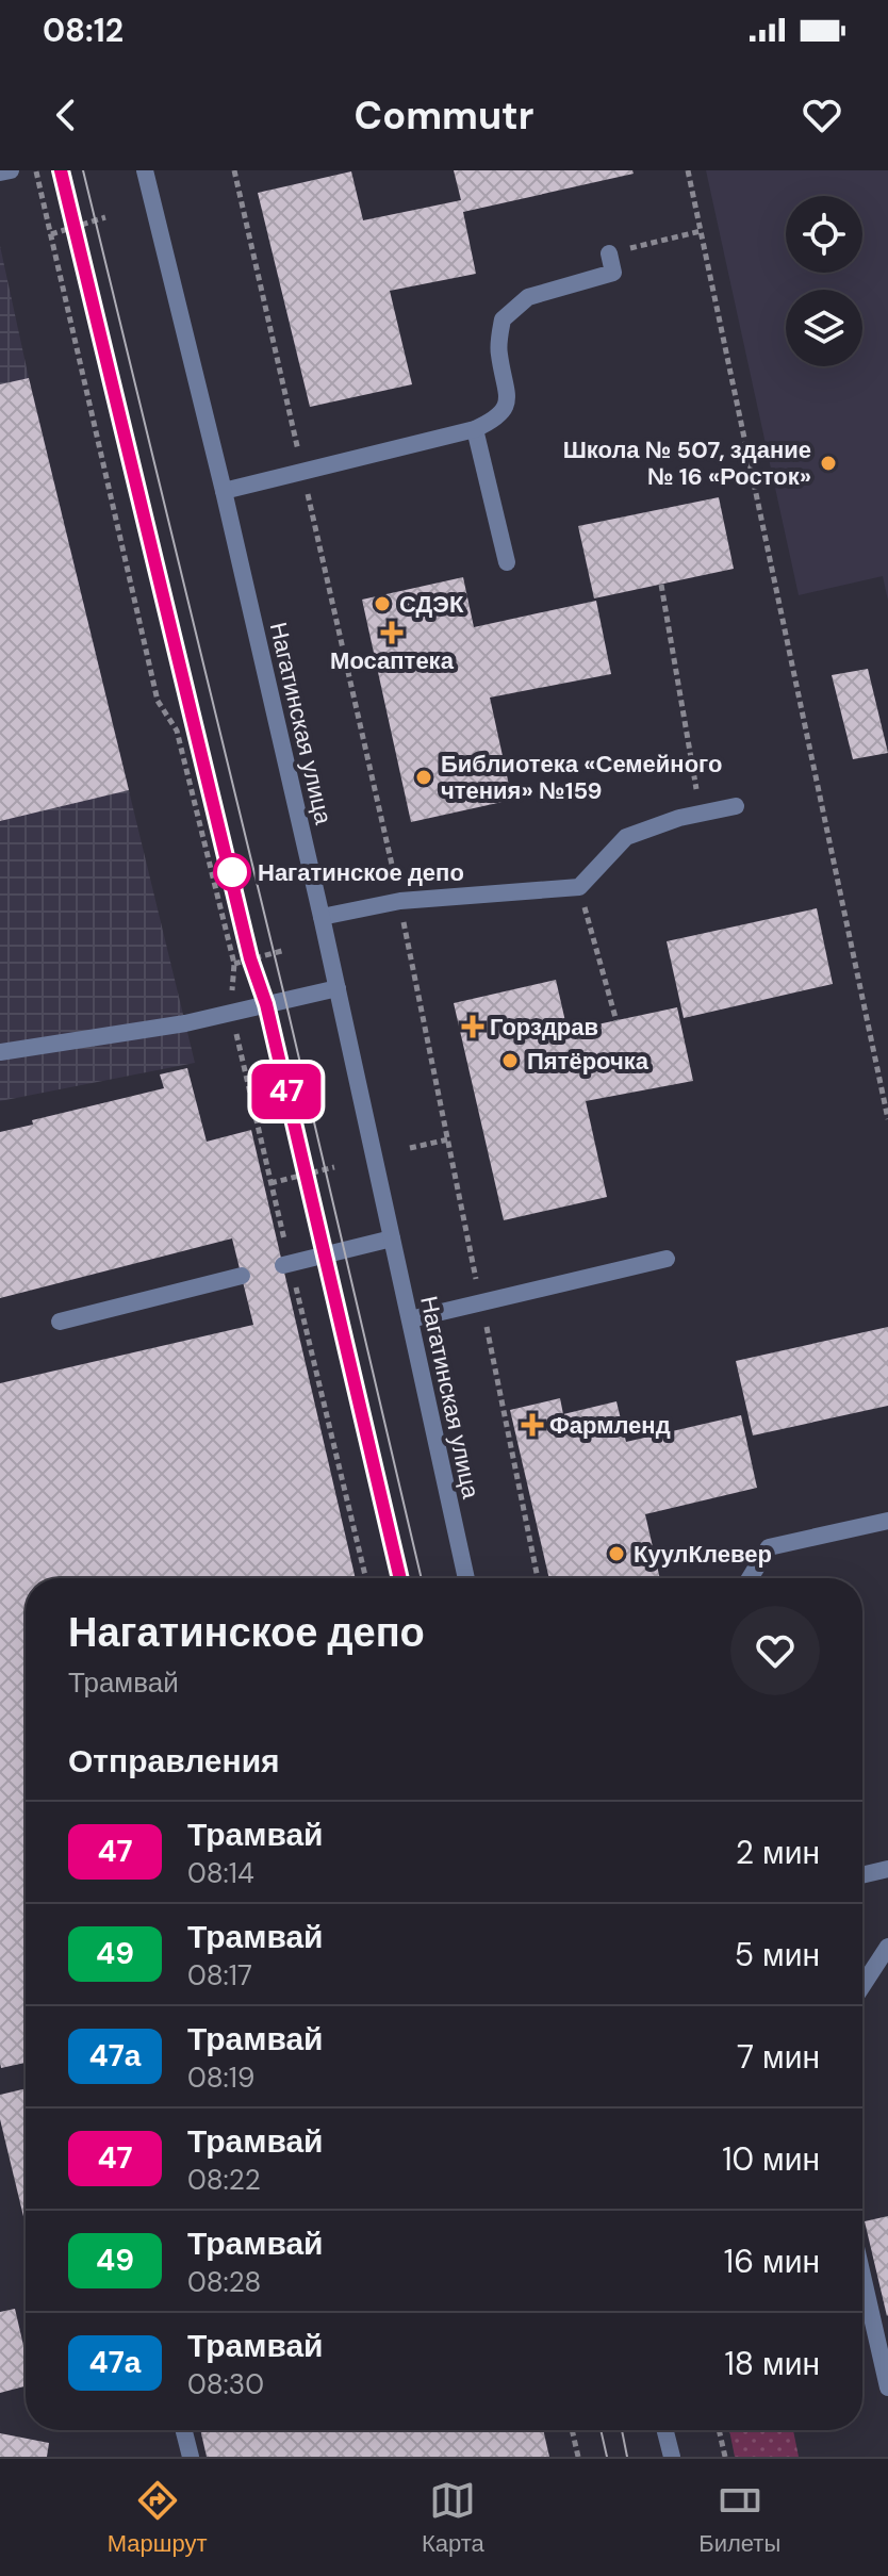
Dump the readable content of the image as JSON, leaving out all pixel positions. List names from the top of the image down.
{
  "streets": {
    "street": ["Нагатинская улица"]
  },
  "places": {
    "other": [
      "Школа № 507, здание № 16 «Росток»",
      "СДЭК",
      "Библиотека «Семейного чтения» №159",
      "Нагатинское депо",
      "Пятёрочка",
      "КуулКлевер"
    ],
    "health": ["Мосаптека", "Горздрав", "Фармленд"]
  },
  "lines": ["tram line 47"],
  "page": {
    "status": "08:12",
    "header": "Commutr",
    "on_map": "47",
    "heading": [
      ["Нагатинское депо", "Трамвай"],
      "Отправления"
    ],
    "list": [
      {
        "mark": "47",
        "name": "Трамвай",
        "note": "08:14",
        "value": "2 мин"
      },
      {
        "mark": "49",
        "name": "Трамвай",
        "note": "08:17",
        "value": "5 мин"
      },
      {
        "mark": "47а",
        "name": "Трамвай",
        "note": "08:19",
        "value": "7 мин"
      },
      {
        "mark": "47",
        "name": "Трамвай",
        "note": "08:22",
        "value": "10 мин"
      },
      {
        "mark": "49",
        "name": "Трамвай",
        "note": "08:28",
        "value": "16 мин"
      },
      {
        "mark": "47а",
        "name": "Трамвай",
        "note": "08:30",
        "value": "18 мин"
      }
    ],
    "tabs": ["Маршрут", "Карта", "Билеты"]
  }
}
